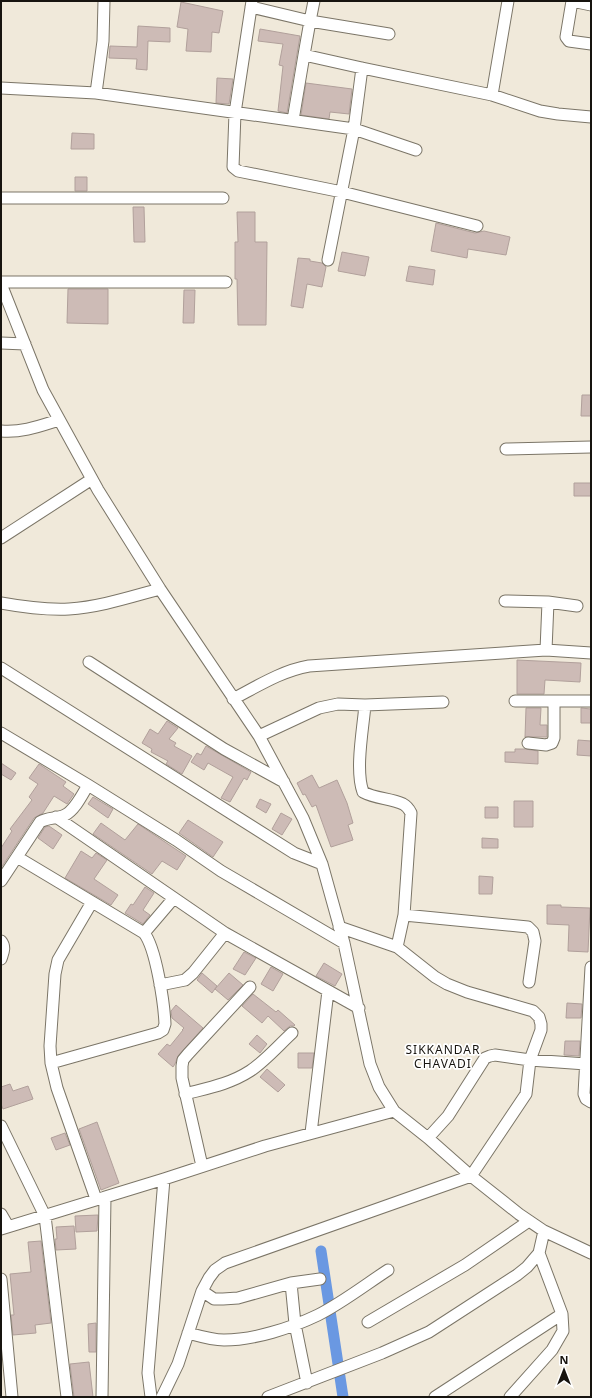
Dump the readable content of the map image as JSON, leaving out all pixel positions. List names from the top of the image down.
{
  "districts": ["SIKKANDAR CHAVADI"],
  "north": "top"
}
